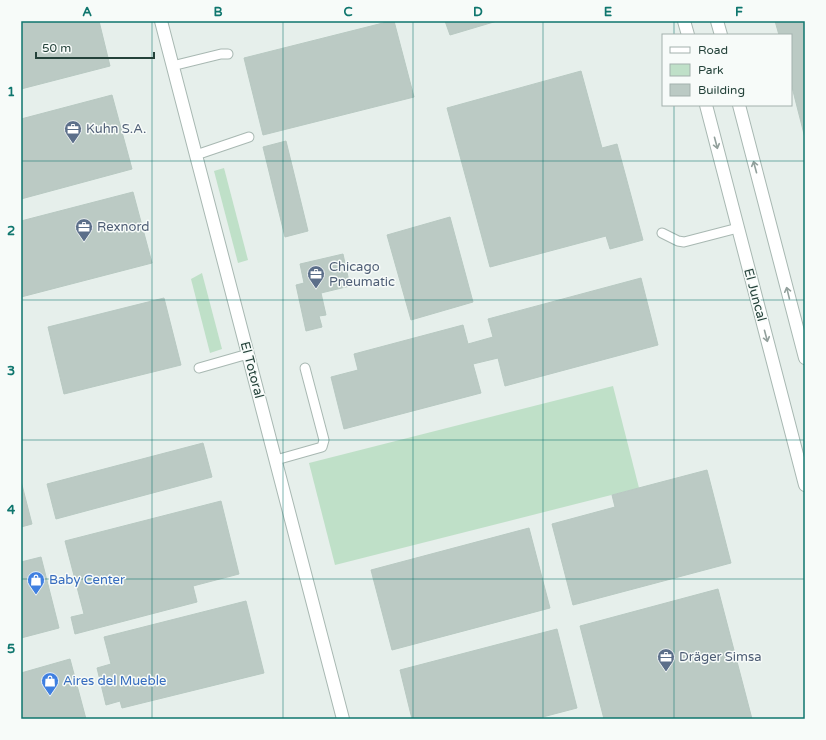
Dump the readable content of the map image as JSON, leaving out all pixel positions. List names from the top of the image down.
{
  "streets": {
    "street": ["El Juncal", "El Totoral"]
  },
  "places": {
    "office": [
      "Kuhn S.A.",
      "Rexnord",
      "Chicago Pneumatic",
      "Dräger Simsa"
    ],
    "shop": ["Baby Center", "Aires del Mueble"]
  },
  "legend": ["Road", "Park", "Building"],
  "scale_bar": "50 m",
  "grid": {
    "columns": [
      "A",
      "B",
      "C",
      "D",
      "E",
      "F"
    ],
    "rows": [
      "1",
      "2",
      "3",
      "4",
      "5"
    ]
  }
}
